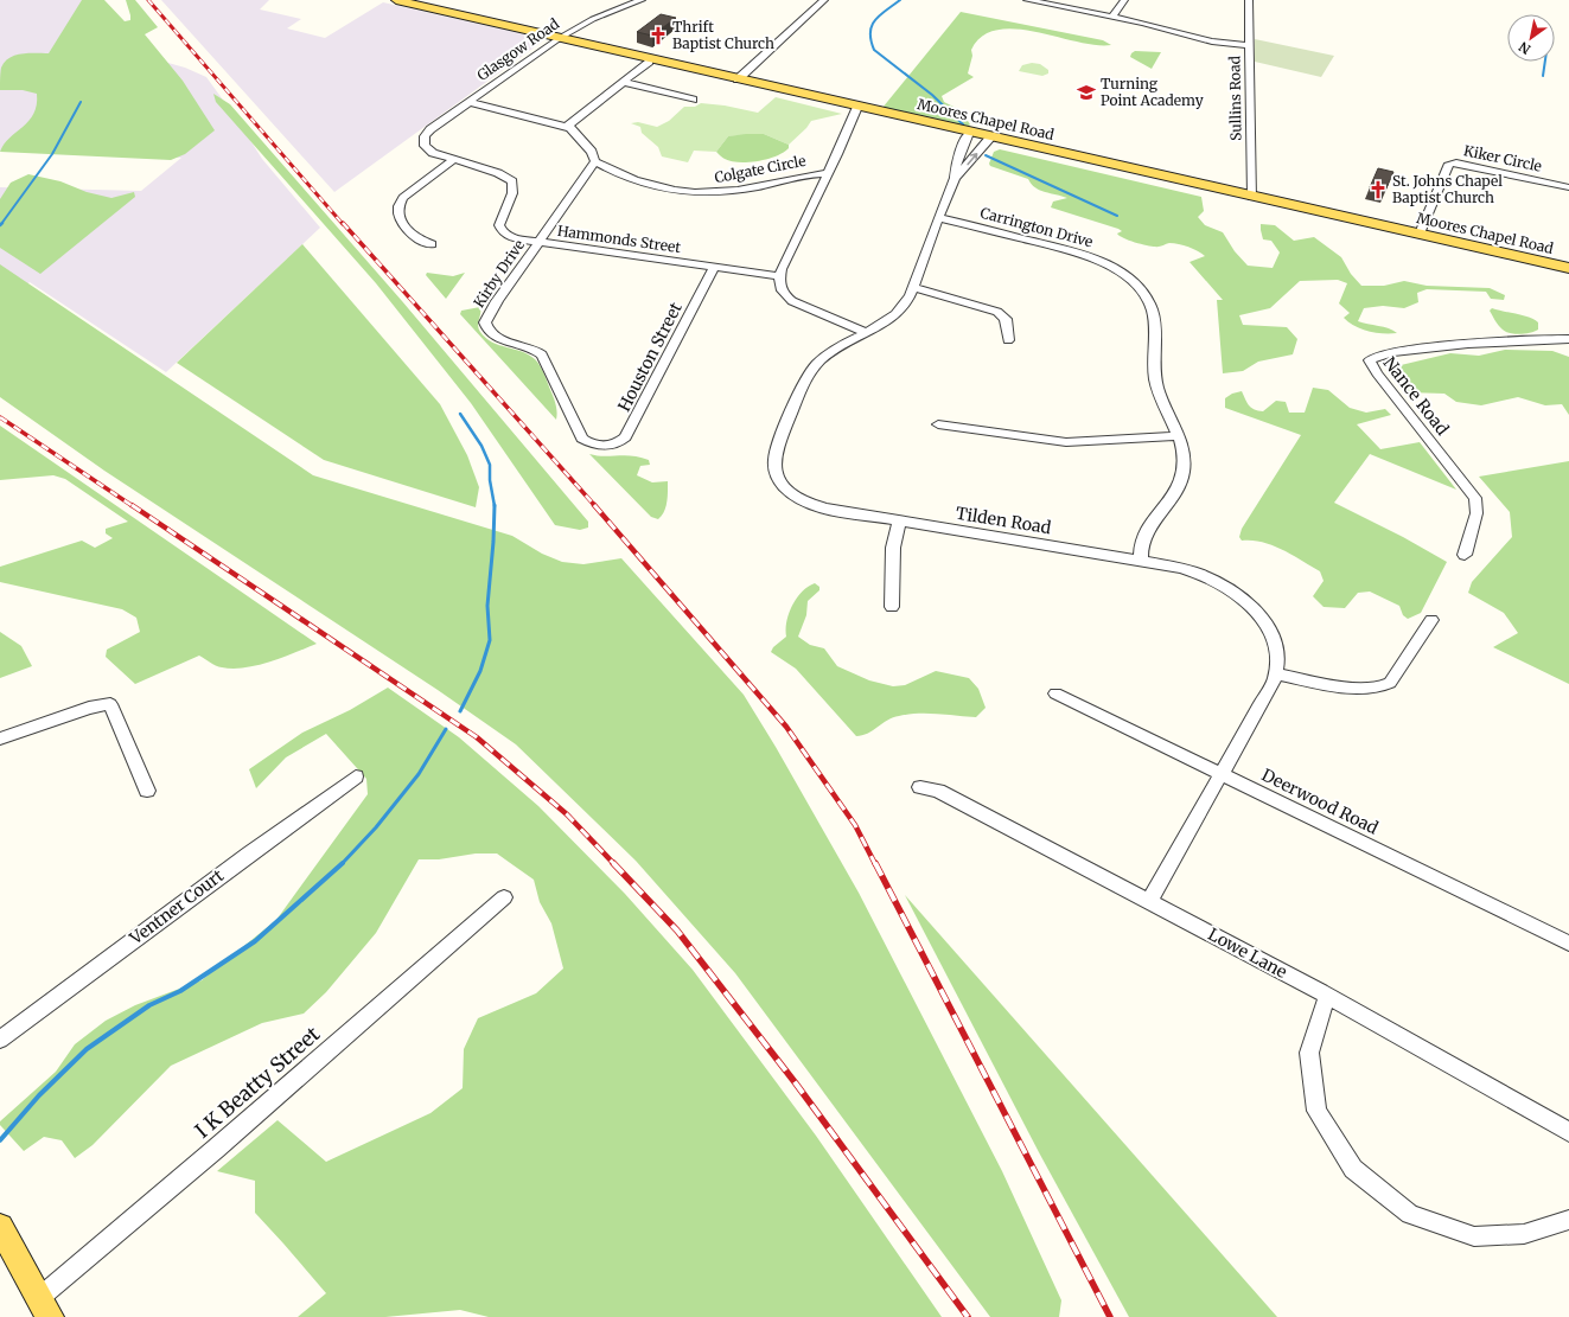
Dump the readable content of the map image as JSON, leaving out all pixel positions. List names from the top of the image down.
{
  "streets": {
    "main road": ["Moores Chapel Road"],
    "street": [
      "Glasgow Road",
      "Sullins Road",
      "Kiker Circle",
      "Colgate Circle",
      "Carrington Drive",
      "Hammonds Street",
      "Kirby Drive",
      "Houston Street",
      "Nance Road",
      "Tilden Road",
      "Deerwood Road",
      "Ventner Court",
      "Lowe Lane",
      "I K Beatty Street"
    ]
  },
  "crossings": [
    ["Glasgow Road", "Moores Chapel Road"],
    ["Glasgow Road", "Colgate Circle"],
    ["Glasgow Road", "Hammonds Street"],
    ["Sullins Road", "Moores Chapel Road"],
    ["Moores Chapel Road", "Kiker Circle"],
    ["Moores Chapel Road", "Tilden Road"],
    ["Colgate Circle", "Kirby Drive"],
    ["Carrington Drive", "Tilden Road"],
    ["Hammonds Street", "Kirby Drive"],
    ["Hammonds Street", "Houston Street"],
    ["Kirby Drive", "Houston Street"]
  ],
  "places": {
    "church": ["Thrift Baptist Church", "St. Johns Chapel Baptist Church"],
    "school or university": ["Turning Point Academy"]
  },
  "north": "bottom left"
}
